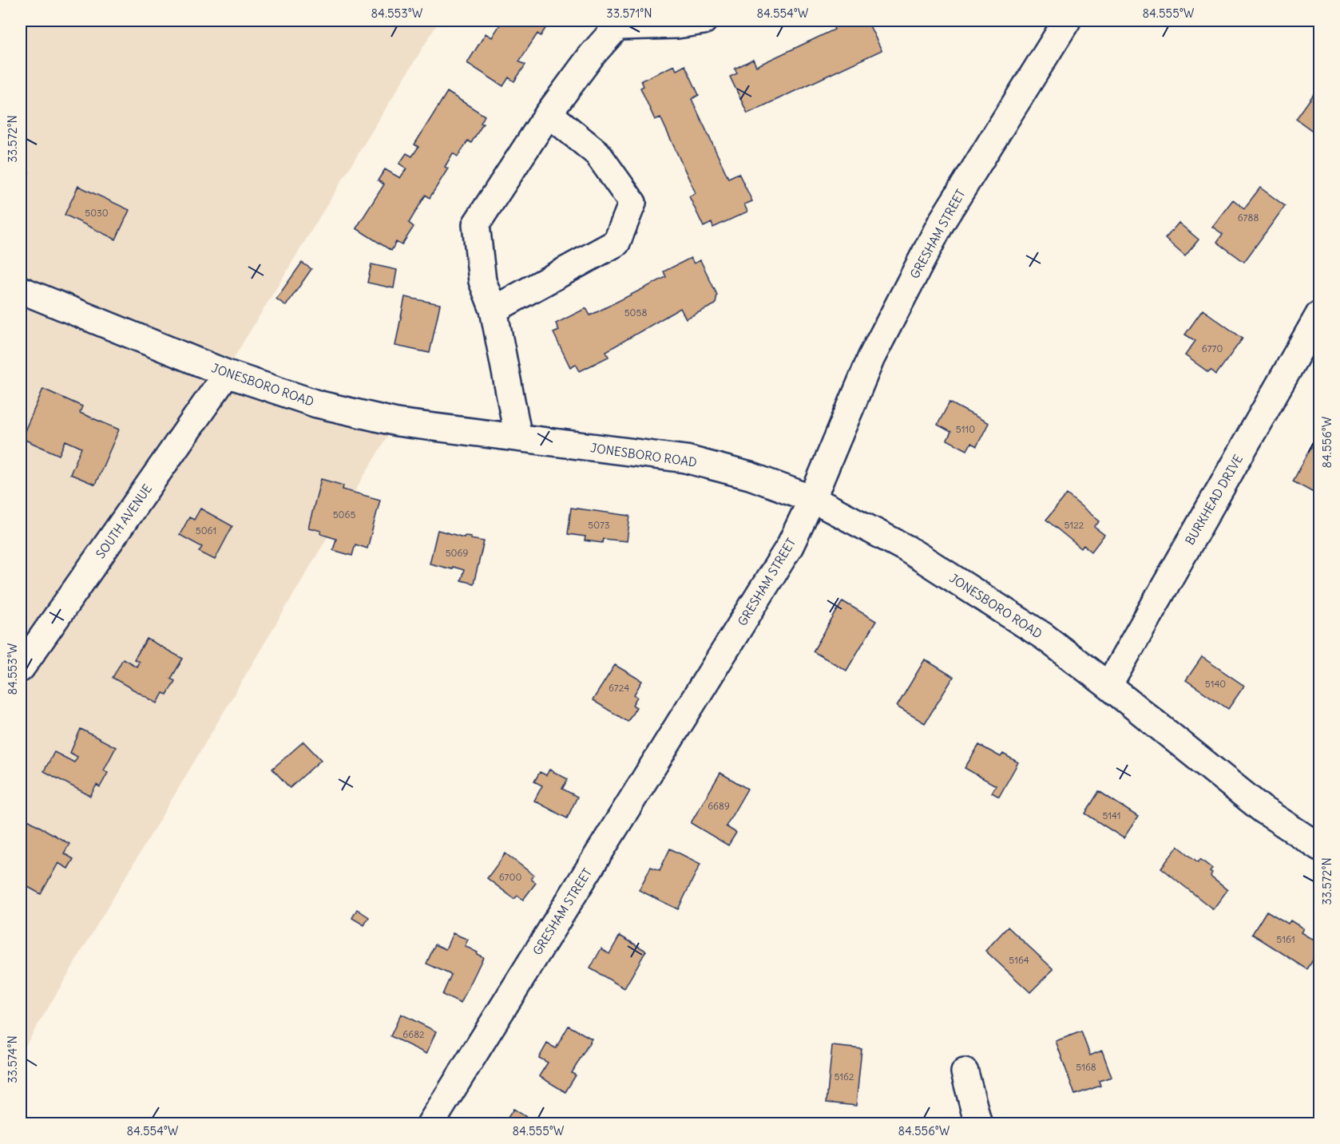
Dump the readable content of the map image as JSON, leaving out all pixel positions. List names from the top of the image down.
{
  "streets": {
    "street": [
      "GRESHAM STREET",
      "JONESBORO ROAD",
      "BURKHEAD DRIVE",
      "SOUTH AVENUE"
    ]
  },
  "crossings": [
    ["GRESHAM STREET", "JONESBORO ROAD"],
    ["JONESBORO ROAD", "BURKHEAD DRIVE"],
    ["JONESBORO ROAD", "SOUTH AVENUE"]
  ],
  "house_numbers": [
    "5030",
    "6788",
    "5058",
    "6770",
    "5110",
    "5065",
    "5073",
    "5122",
    "5061",
    "5069",
    "5140",
    "6724",
    "6689",
    "5141",
    "6700",
    "5161",
    "5164",
    "6682",
    "5168",
    "5162"
  ],
  "coordinates": [
    "84.553°W",
    "33.571°N",
    "84.554°W",
    "84.555°W",
    "33.572°N",
    "84.556°W",
    "33.574°N"
  ]
}
